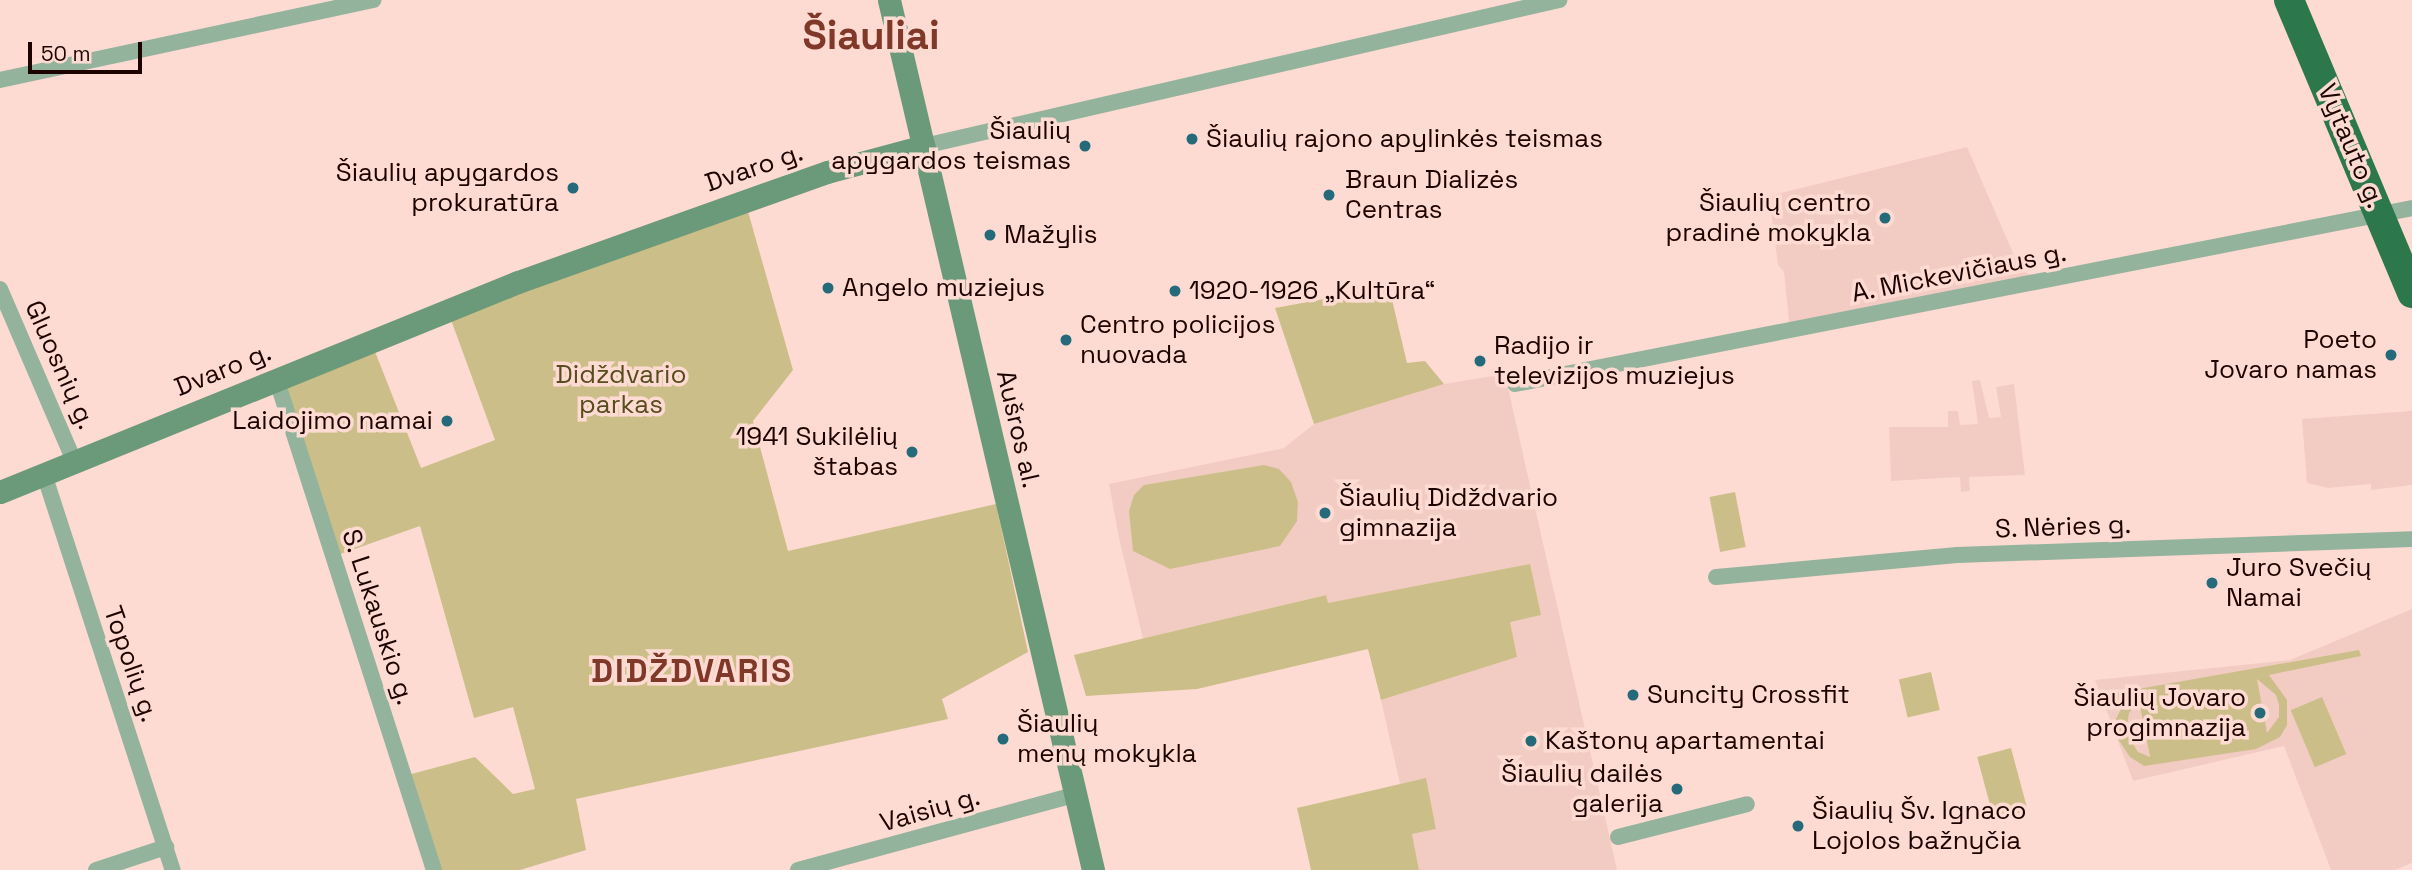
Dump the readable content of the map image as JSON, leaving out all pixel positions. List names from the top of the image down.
{
  "streets": {
    "highway": ["Vytauto g."],
    "main road": ["Dvaro g.", "Aušros al."],
    "street": [
      "A. Mickevičiaus g.",
      "Gluosnių g.",
      "S. Nėries g.",
      "S. Lukauskio g.",
      "Topolių g.",
      "Vaisių g."
    ]
  },
  "crossings": [
    ["Vytauto g.", "A. Mickevičiaus g."],
    ["Dvaro g.", "Gluosnių g."],
    ["Dvaro g.", "Aušros al."],
    ["Dvaro g.", "S. Lukauskio g."],
    ["Dvaro g.", "Topolių g."],
    ["Aušros al.", "Vaisių g."]
  ],
  "districts": ["Šiauliai", "DIDŽDVARIS"],
  "parks": ["Didždvario parkas"],
  "places": [
    "Šiaulių rajono apylinkės teismas",
    "Šiaulių apygardos teismas",
    "Šiaulių apygardos prokuratūra",
    "Braun Dializės Centras",
    "Šiaulių centro pradinė mokykla",
    "Mažylis",
    "Angelo muziejus",
    "1920-1926 „Kultūra“",
    "Centro policijos nuovada",
    "Poeto Jovaro namas",
    "Radijo ir televizijos muziejus",
    "Laidojimo namai",
    "1941 Sukilėlių štabas",
    "Šiaulių Didždvario gimnazija",
    "Juro Svečių Namai",
    "Suncity Crossfit",
    "Šiaulių Jovaro progimnazija",
    "Šiaulių menų mokykla",
    "Kaštonų apartamentai",
    "Šiaulių dailės galerija",
    "Šiaulių Šv. Ignaco Lojolos bažnyčia"
  ],
  "scale_bar": "50 m"
}
